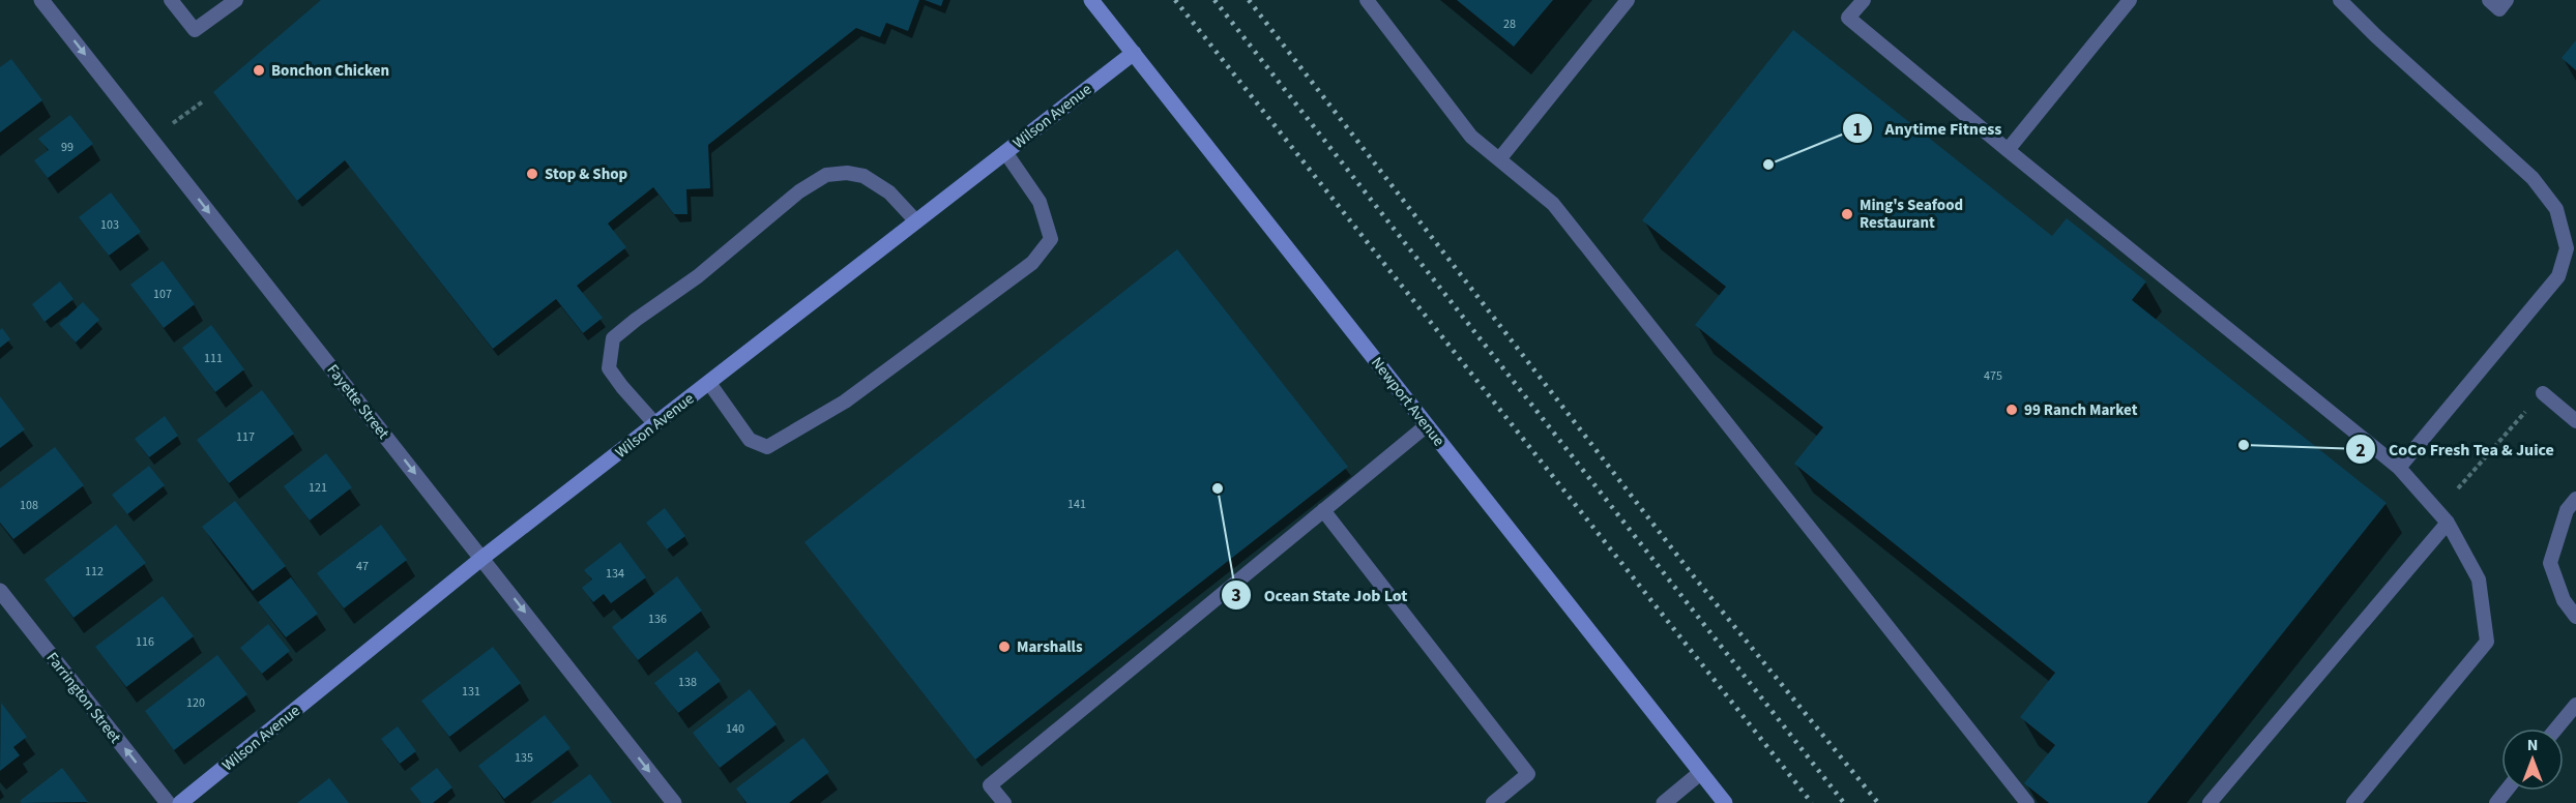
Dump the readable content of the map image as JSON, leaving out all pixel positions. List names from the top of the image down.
{
  "streets": {
    "street": [
      "Wilson Avenue",
      "Fayette Street",
      "Newport Avenue",
      "Farrington Street"
    ]
  },
  "crossings": [
    ["Wilson Avenue", "Fayette Street"],
    ["Wilson Avenue", "Newport Avenue"]
  ],
  "one_way": ["Fayette Street", "Farrington Street"],
  "places": [
    "Bonchon Chicken",
    "Anytime Fitness",
    "Stop & Shop",
    "Ming's Seafood Restaurant",
    "99 Ranch Market",
    "CoCo Fresh Tea & Juice",
    "Ocean State Job Lot",
    "Marshalls"
  ],
  "house_numbers": [
    "28",
    "99",
    "103",
    "107",
    "111",
    "475",
    "117",
    "121",
    "141",
    "108",
    "47",
    "112",
    "134",
    "136",
    "116",
    "138",
    "131",
    "120",
    "140",
    "135"
  ],
  "north": "top"
}
